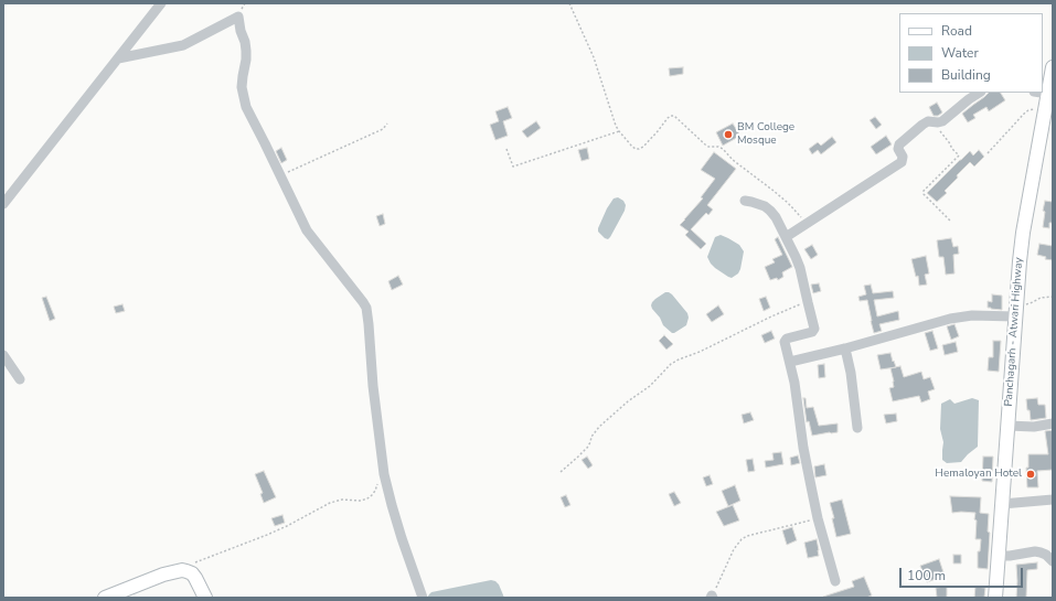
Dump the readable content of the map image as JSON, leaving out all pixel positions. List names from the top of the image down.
{
  "streets": {
    "main road": ["Panchagarh - Atwari Highway"]
  },
  "places": ["BM College Mosque", "Hemaloyan Hotel"],
  "legend": ["Road", "Water", "Building"],
  "scale_bar": "100 m"
}
